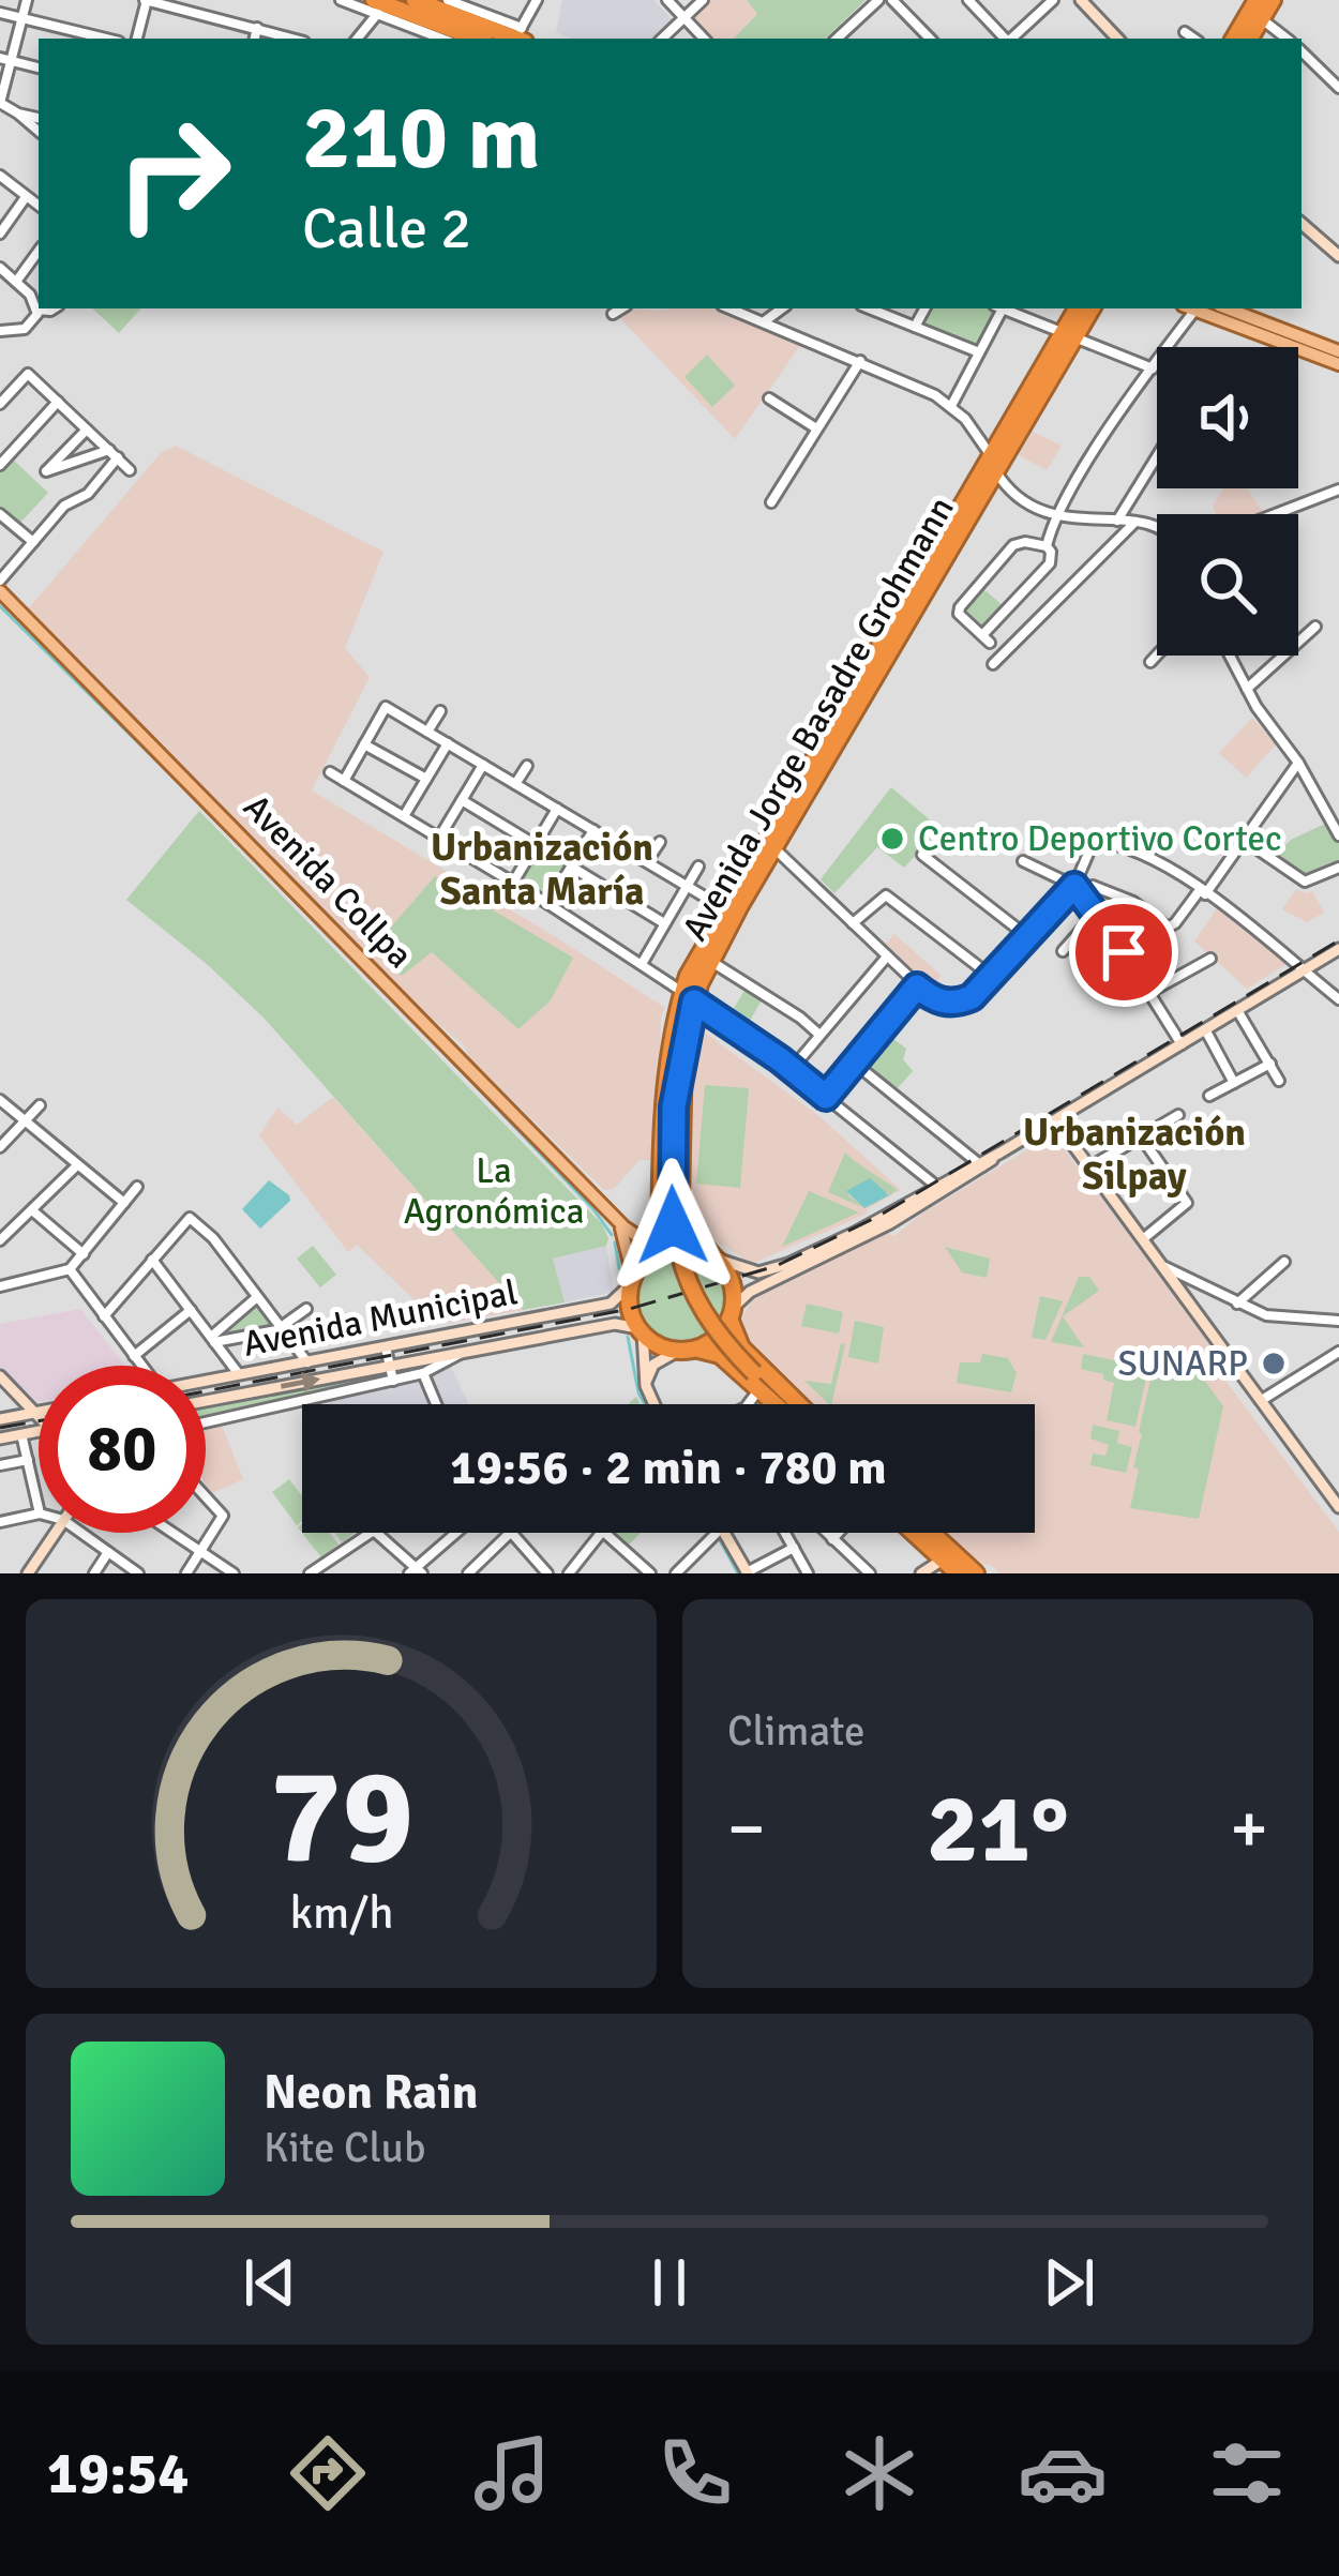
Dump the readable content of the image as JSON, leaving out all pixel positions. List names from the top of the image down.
{
  "streets": {
    "highway": ["Avenida Jorge Basadre Grohmann"],
    "main road": ["Avenida Collpa", "Avenida Municipal"]
  },
  "crossings": [
    ["Avenida Jorge Basadre Grohmann", "Avenida Collpa"],
    ["Avenida Jorge Basadre Grohmann", "Avenida Municipal"],
    ["Avenida Collpa", "Avenida Municipal"]
  ],
  "districts": ["Urbanización Santa María", "Urbanización Silpay"],
  "parks": ["La Agronómica"],
  "places": ["Centro Deportivo Cortec", "SUNARP"],
  "page": {
    "turn": ["210 m", "Calle 2"],
    "limit": "80",
    "trip": "19:56 · 2 min · 780 m",
    "tile": "Climate",
    "heat": ["−", "21°", "+"],
    "song": ["Neon Rain", "Kite Club"],
    "tabs": "19:54",
    "gauge": ["79", "km/h"]
  }
}
